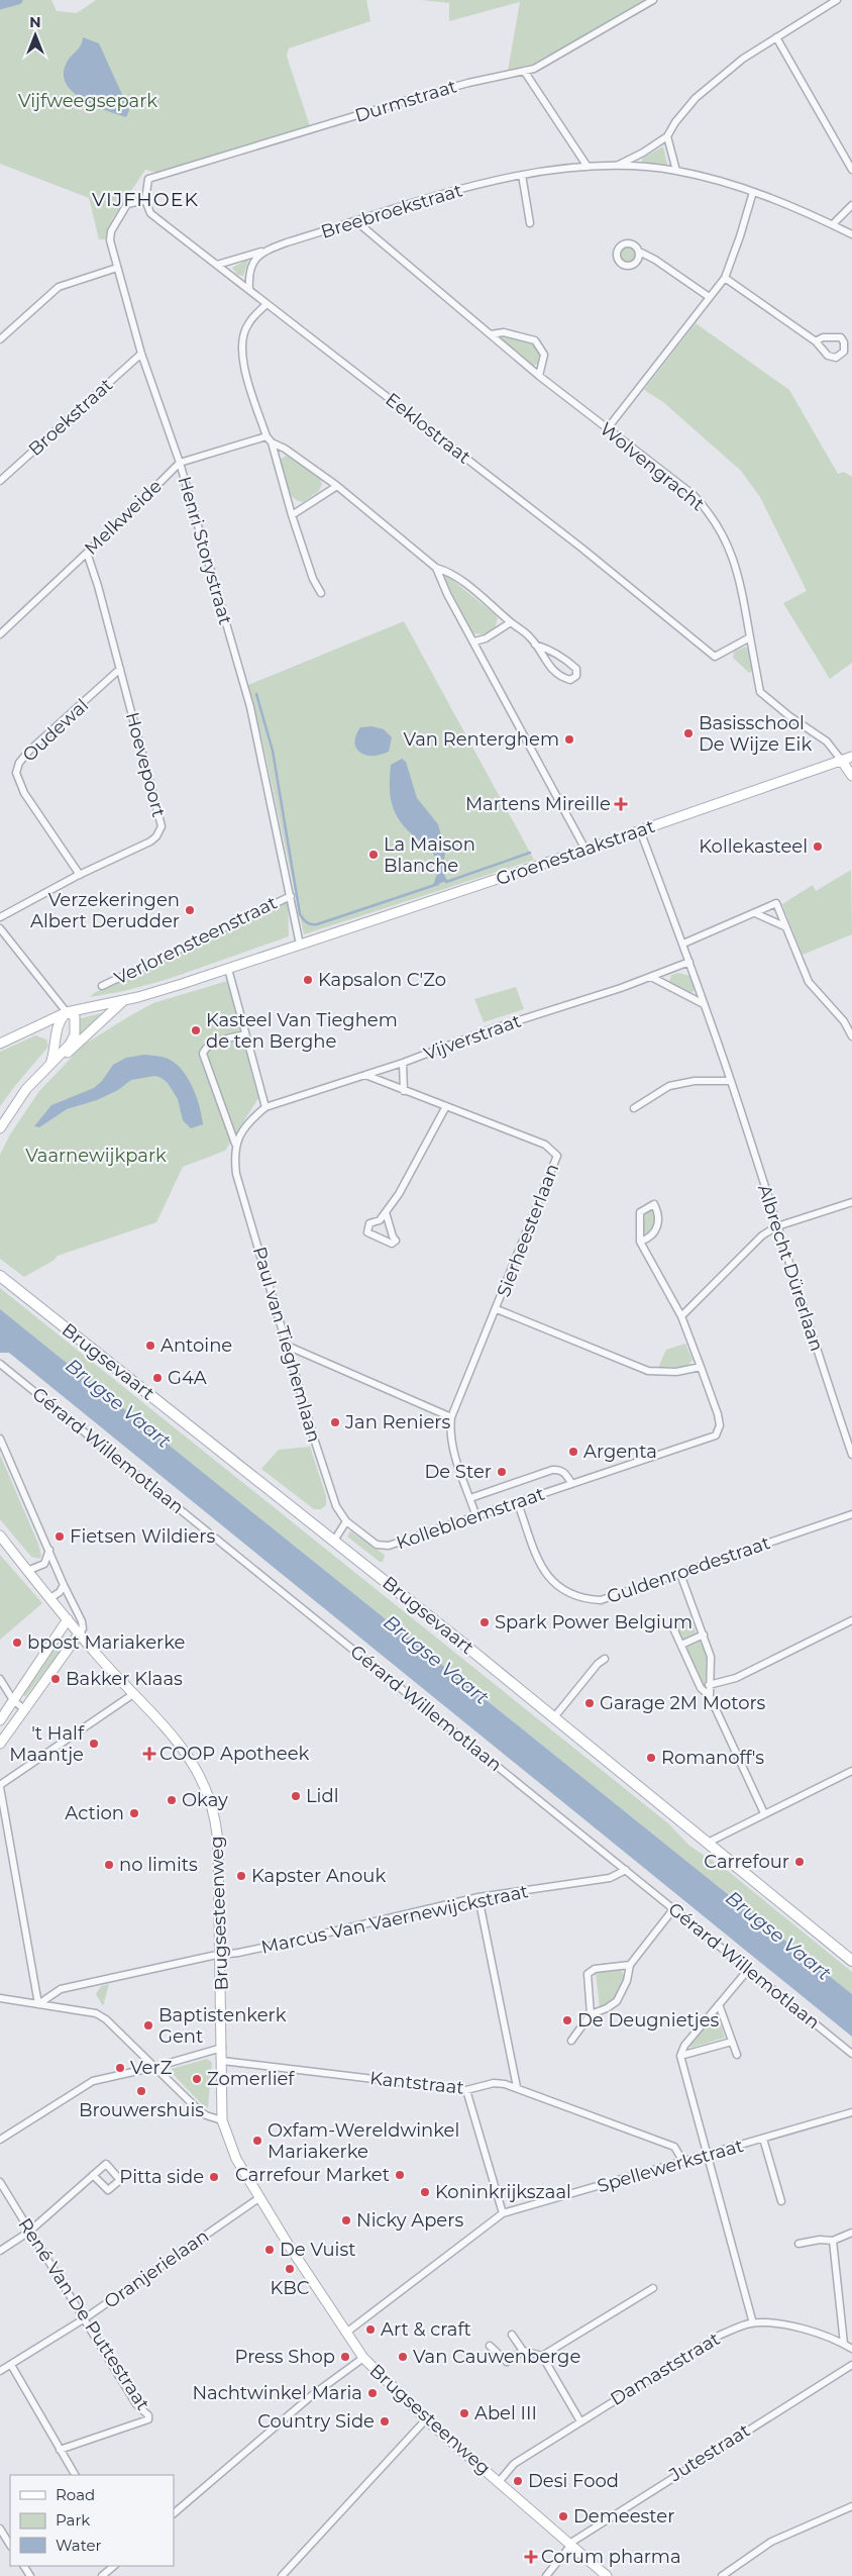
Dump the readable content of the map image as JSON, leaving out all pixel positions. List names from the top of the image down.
{
  "streets": {
    "main road": ["Brugsevaart"],
    "street": [
      "Durmstraat",
      "Breebroekstraat",
      "Broekstraat",
      "Eeklostraat",
      "Wolvengracht",
      "Melkweide",
      "Henri Storystraat",
      "Oudewal",
      "Hoevepoort",
      "Groenestaakstraat",
      "Verlorensteenstraat",
      "Vijverstraat",
      "Sierheesterlaan",
      "Albrecht Dürerlaan",
      "Paul van Tieghemlaan",
      "Gérard Willemotlaan",
      "Kollebloemstraat",
      "Guldenroedestraat",
      "Brugsesteenweg",
      "Marcus Van Vaernewijckstraat",
      "Kantstraat",
      "Spellewerkstraat",
      "Oranjerielaan",
      "René Van De Puttestraat",
      "Damaststraat",
      "Jutestraat"
    ]
  },
  "crossings": [
    ["Durmstraat", "Eeklostraat"],
    ["Durmstraat", "Henri Storystraat"],
    ["Breebroekstraat", "Eeklostraat"],
    ["Breebroekstraat", "Wolvengracht"],
    ["Broekstraat", "Henri Storystraat"],
    ["Eeklostraat", "Wolvengracht"],
    ["Eeklostraat", "Henri Storystraat"],
    ["Wolvengracht", "Groenestaakstraat"],
    ["Melkweide", "Henri Storystraat"],
    ["Melkweide", "Hoevepoort"],
    ["Henri Storystraat", "Groenestaakstraat"],
    ["Henri Storystraat", "Verlorensteenstraat"],
    ["Oudewal", "Hoevepoort"],
    ["Groenestaakstraat", "Albrecht Dürerlaan"],
    ["Vijverstraat", "Sierheesterlaan"],
    ["Vijverstraat", "Albrecht Dürerlaan"],
    ["Paul van Tieghemlaan", "Kollebloemstraat"],
    ["Gérard Willemotlaan", "Marcus Van Vaernewijckstraat"],
    ["Kollebloemstraat", "Guldenroedestraat"],
    ["Brugsesteenweg", "Marcus Van Vaernewijckstraat"],
    ["Brugsesteenweg", "Kantstraat"],
    ["Brugsesteenweg", "Spellewerkstraat"],
    ["Brugsesteenweg", "Oranjerielaan"],
    ["Brugsesteenweg", "Damaststraat"],
    ["Brugsesteenweg", "Jutestraat"],
    ["Kantstraat", "Spellewerkstraat"],
    ["Oranjerielaan", "René Van De Puttestraat"]
  ],
  "districts": ["VIJFHOEK"],
  "water": ["Brugse Vaart"],
  "parks": ["Vijfweegsepark", "Vaarnewijkpark"],
  "places": {
    "other": [
      "Basisschool De Wijze Eik",
      "Van Renterghem",
      "Kollekasteel",
      "La Maison Blanche",
      "Verzekeringen Albert Derudder",
      "Kapsalon C'Zo",
      "Kasteel Van Tieghem de ten Berghe",
      "Antoine",
      "G4A",
      "Jan Reniers",
      "Argenta",
      "De Ster",
      "Fietsen Wildiers",
      "Spark Power Belgium",
      "bpost Mariakerke",
      "Bakker Klaas",
      "Garage 2M Motors",
      "'t Half Maantje",
      "Romanoff's",
      "Lidl",
      "Okay",
      "Action",
      "Carrefour",
      "no limits",
      "Kapster Anouk",
      "De Deugnietjes",
      "Baptistenkerk Gent",
      "VerZ",
      "Zomerlief",
      "Brouwershuis",
      "Oxfam-Wereldwinkel Mariakerke",
      "Carrefour Market",
      "Pitta side",
      "Koninkrijkszaal",
      "Nicky Apers",
      "De Vuist",
      "KBC",
      "Art & craft",
      "Press Shop",
      "Van Cauwenberge",
      "Nachtwinkel Maria",
      "Abel III",
      "Country Side",
      "Desi Food",
      "Demeester"
    ],
    "health": ["Martens Mireille", "COOP Apotheek", "Corum pharma"]
  },
  "legend": ["Road", "Park", "Water"],
  "north": "top"
}
